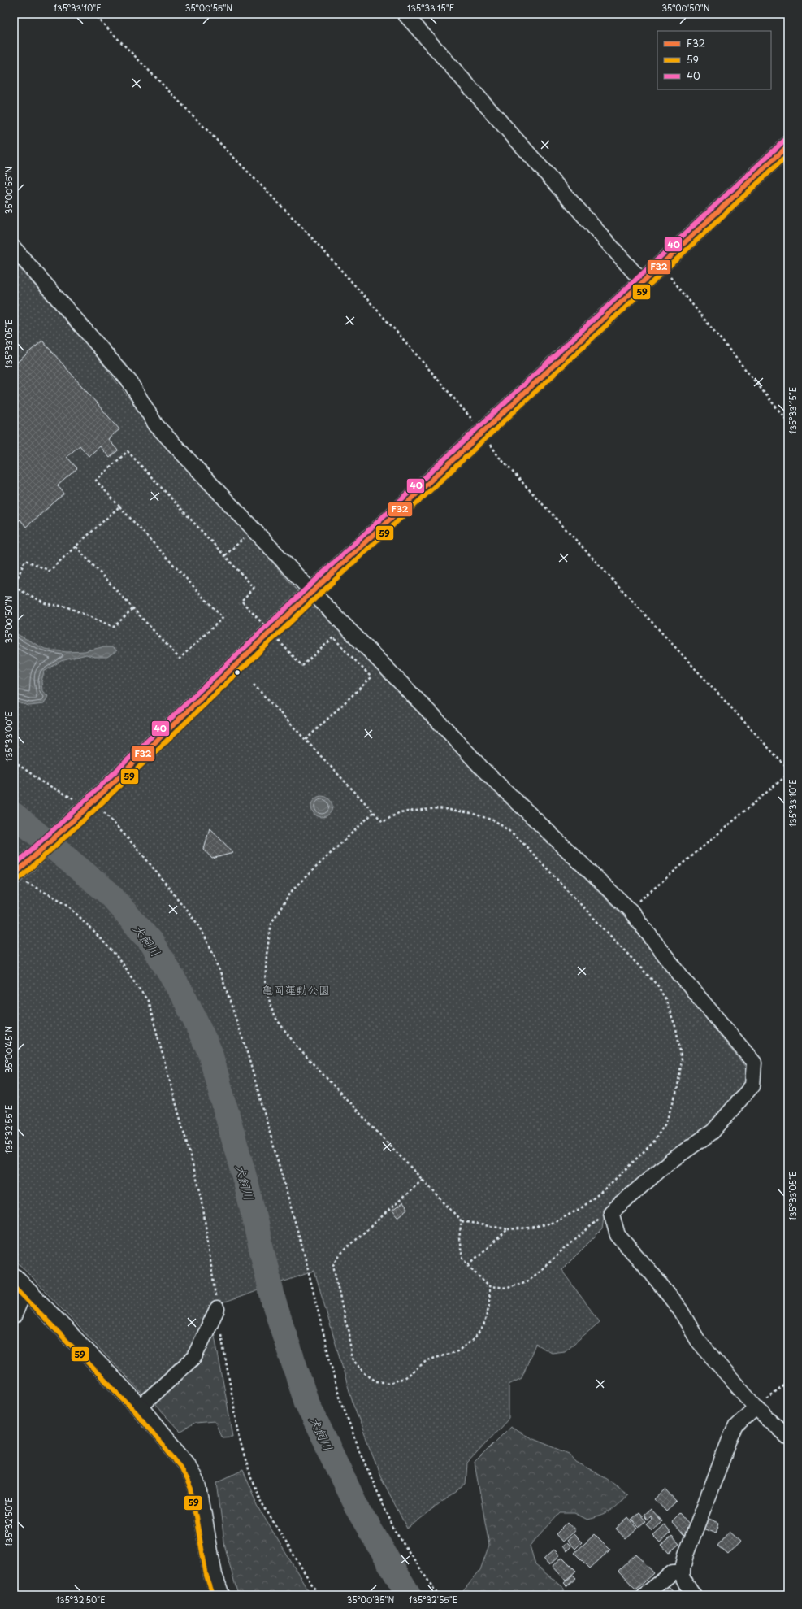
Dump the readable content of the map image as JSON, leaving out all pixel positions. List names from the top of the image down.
{
  "water": ["犬飼川"],
  "parks": ["亀岡運動公園"],
  "lines": ["transit line 40", "transit line F32", "transit line 59"],
  "legend": ["F32", "59", "40"],
  "coordinates": [
    "135°33'10\"E",
    "35°00'55\"N",
    "135°33'15\"E",
    "35°00'50\"N",
    "135°33'05\"E",
    "135°33'00\"E",
    "35°00'45\"N",
    "135°32'55\"E",
    "135°32'50\"E",
    "35°00'35\"N"
  ]
}
